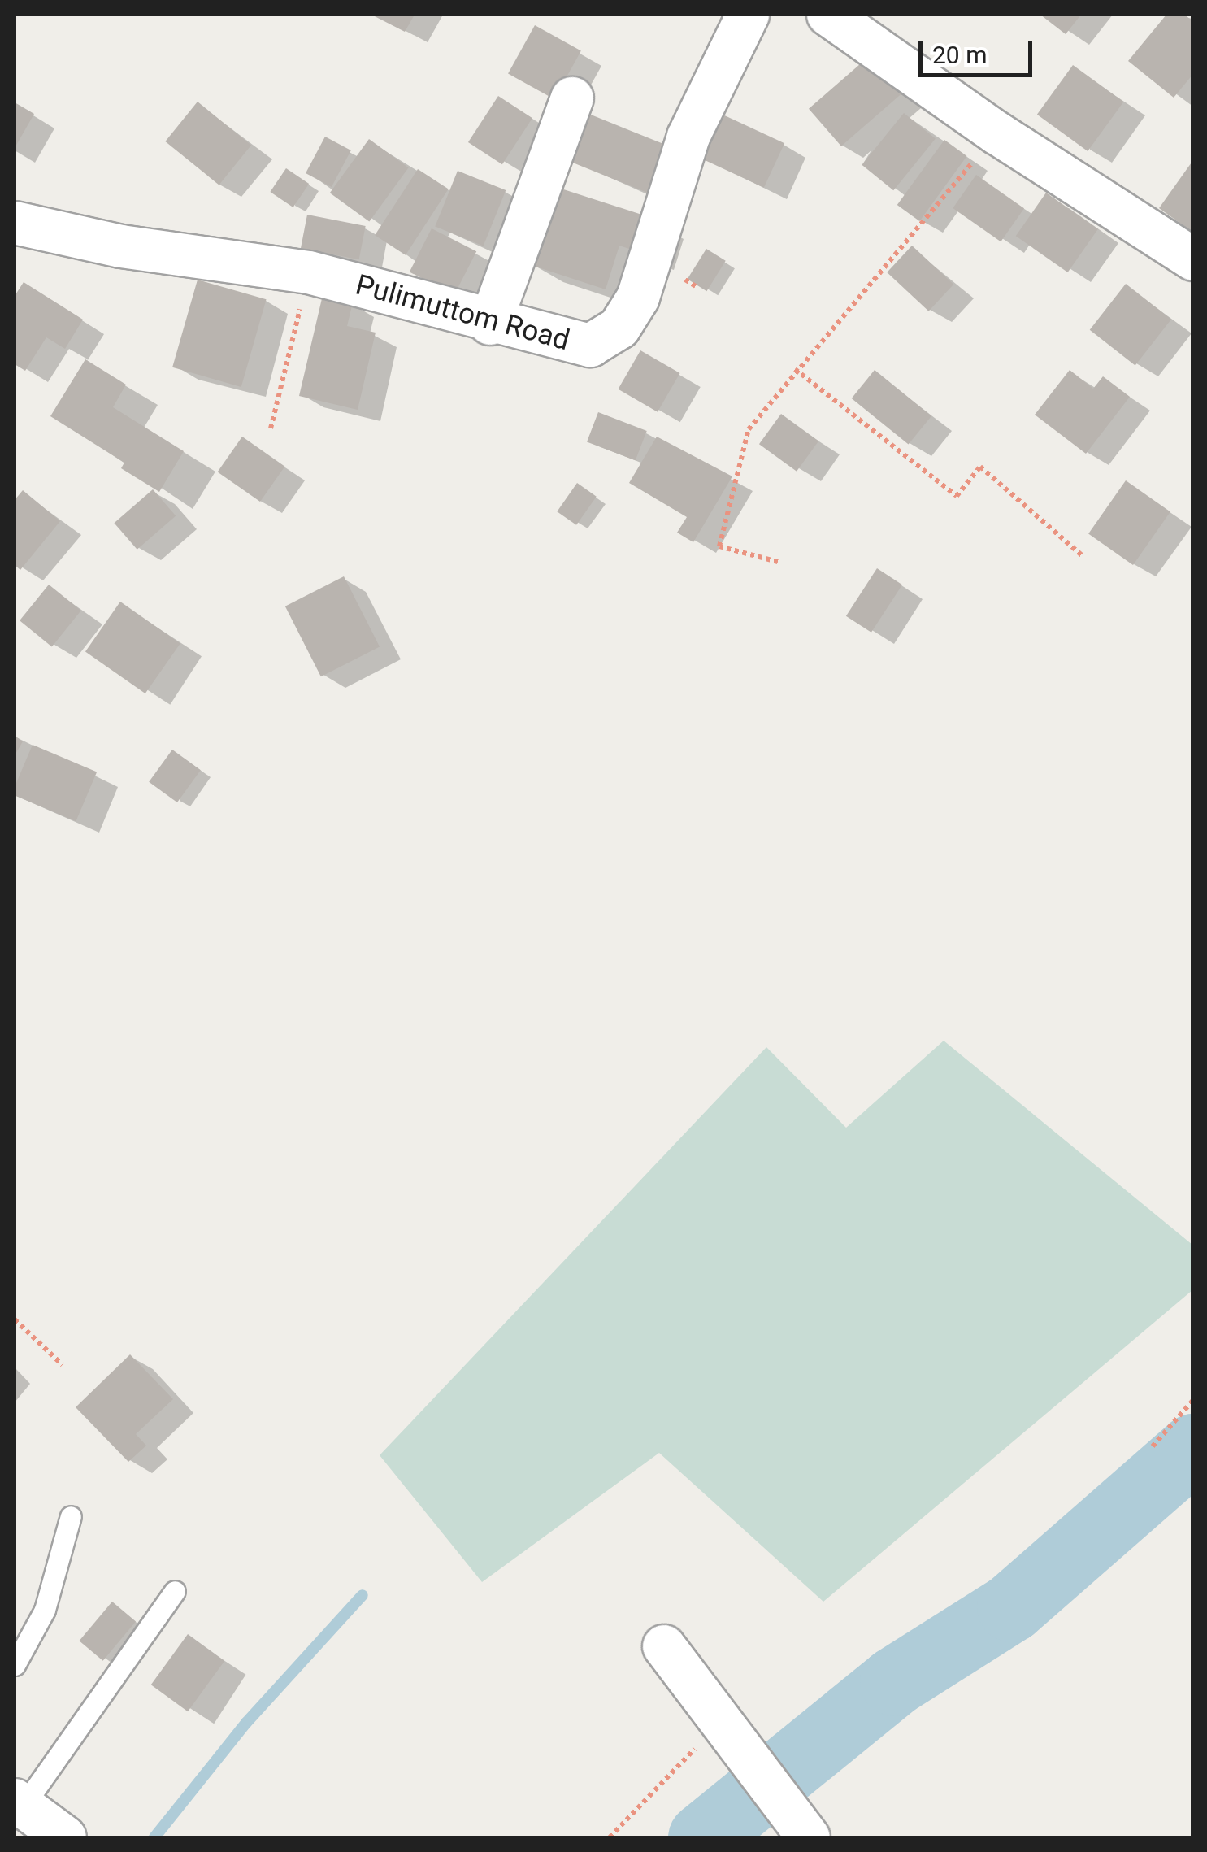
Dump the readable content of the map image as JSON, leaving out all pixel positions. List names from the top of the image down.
{
  "streets": {
    "street": ["Pulimuttom Road"]
  },
  "scale_bar": "20 m"
}
